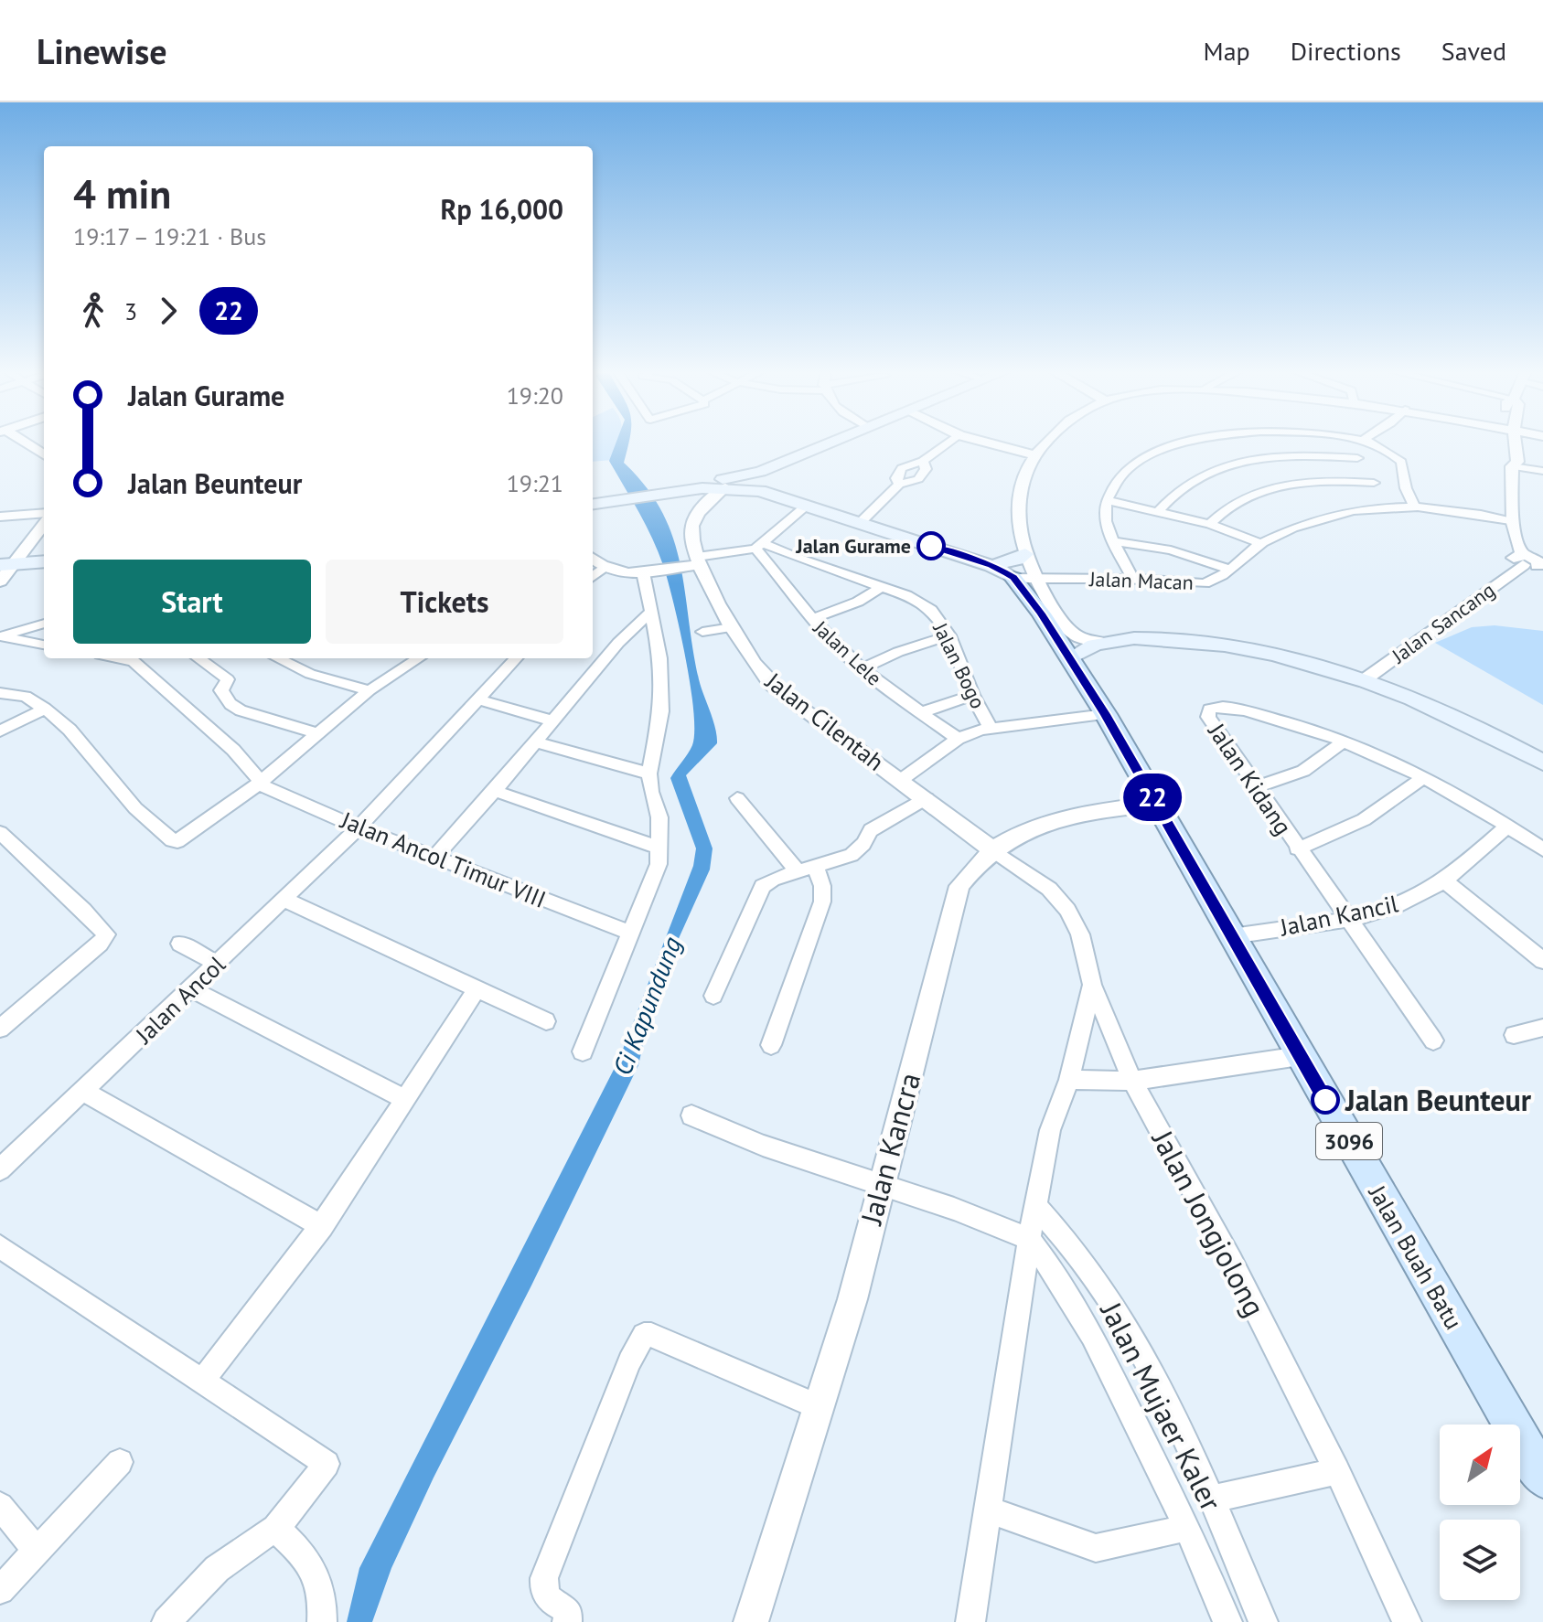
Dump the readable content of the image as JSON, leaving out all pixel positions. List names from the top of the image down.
{
  "streets": {
    "main road": ["3096", "Jalan Buah Batu"],
    "street": [
      "Jalan Macan",
      "Jalan Sancang",
      "Jalan Lele",
      "Jalan Bogo",
      "Jalan Cilentah",
      "Jalan Kidang",
      "Jalan Ancol Timur VIII",
      "Jalan Kancil",
      "Jalan Ancol",
      "Jalan Kancra",
      "Jalan Jongjolong",
      "Jalan Mujaer Kaler"
    ]
  },
  "crossings": [
    ["Jalan Macan", "Jalan Buah Batu"],
    ["Jalan Lele", "Jalan Bogo"],
    ["Jalan Cilentah", "Jalan Kancra"],
    ["Jalan Cilentah", "Jalan Jongjolong"],
    ["Jalan Kidang", "Jalan Kancil"],
    ["Jalan Ancol Timur VIII", "Jalan Ancol"],
    ["Jalan Kancil", "Jalan Buah Batu"],
    ["Jalan Kancra", "Jalan Jongjolong"],
    ["Jalan Kancra", "Jalan Buah Batu"]
  ],
  "water": ["Ci Kapundung"],
  "places": ["Jalan Gurame", "Jalan Beunteur"],
  "lines": ["bus line 22"],
  "north": "top right",
  "page": {
    "header": "Linewise",
    "nav": ["Map", "Directions", "Saved"],
    "on_map": "22",
    "heading": ["4 min", "19:17 – 19:21 · Bus", "Rp 16,000"],
    "legs": ["3", "22"],
    "list": [
      {
        "name": "Jalan Gurame",
        "value": "19:20"
      },
      {
        "name": "Jalan Beunteur",
        "value": "19:21"
      }
    ],
    "buttons": ["Start", "Tickets"]
  }
}
